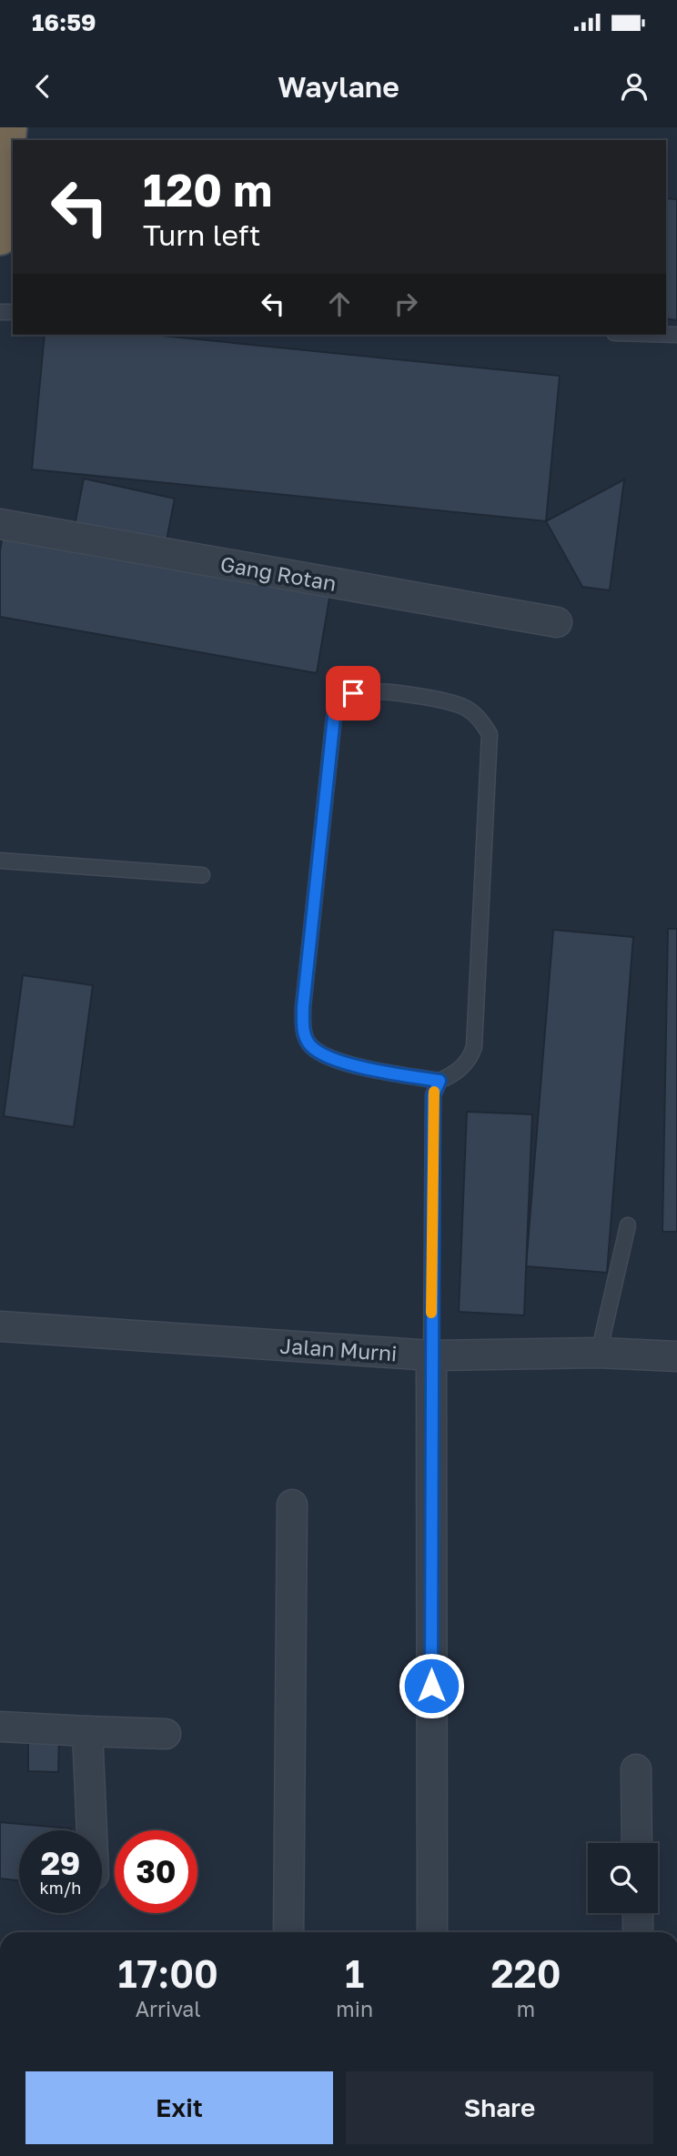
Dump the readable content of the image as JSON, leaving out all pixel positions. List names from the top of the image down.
{
  "streets": {
    "street": ["Gang Rotan", "Jalan Murni"]
  },
  "page": {
    "status": "16:59",
    "header": "Waylane",
    "turn": ["120 m", "Turn left"],
    "speed": "29 km/h",
    "limit": "30",
    "eta": [
      "17:00",
      "Arrival",
      "1",
      "min",
      "220",
      "m"
    ],
    "buttons": ["Exit", "Share"]
  }
}
